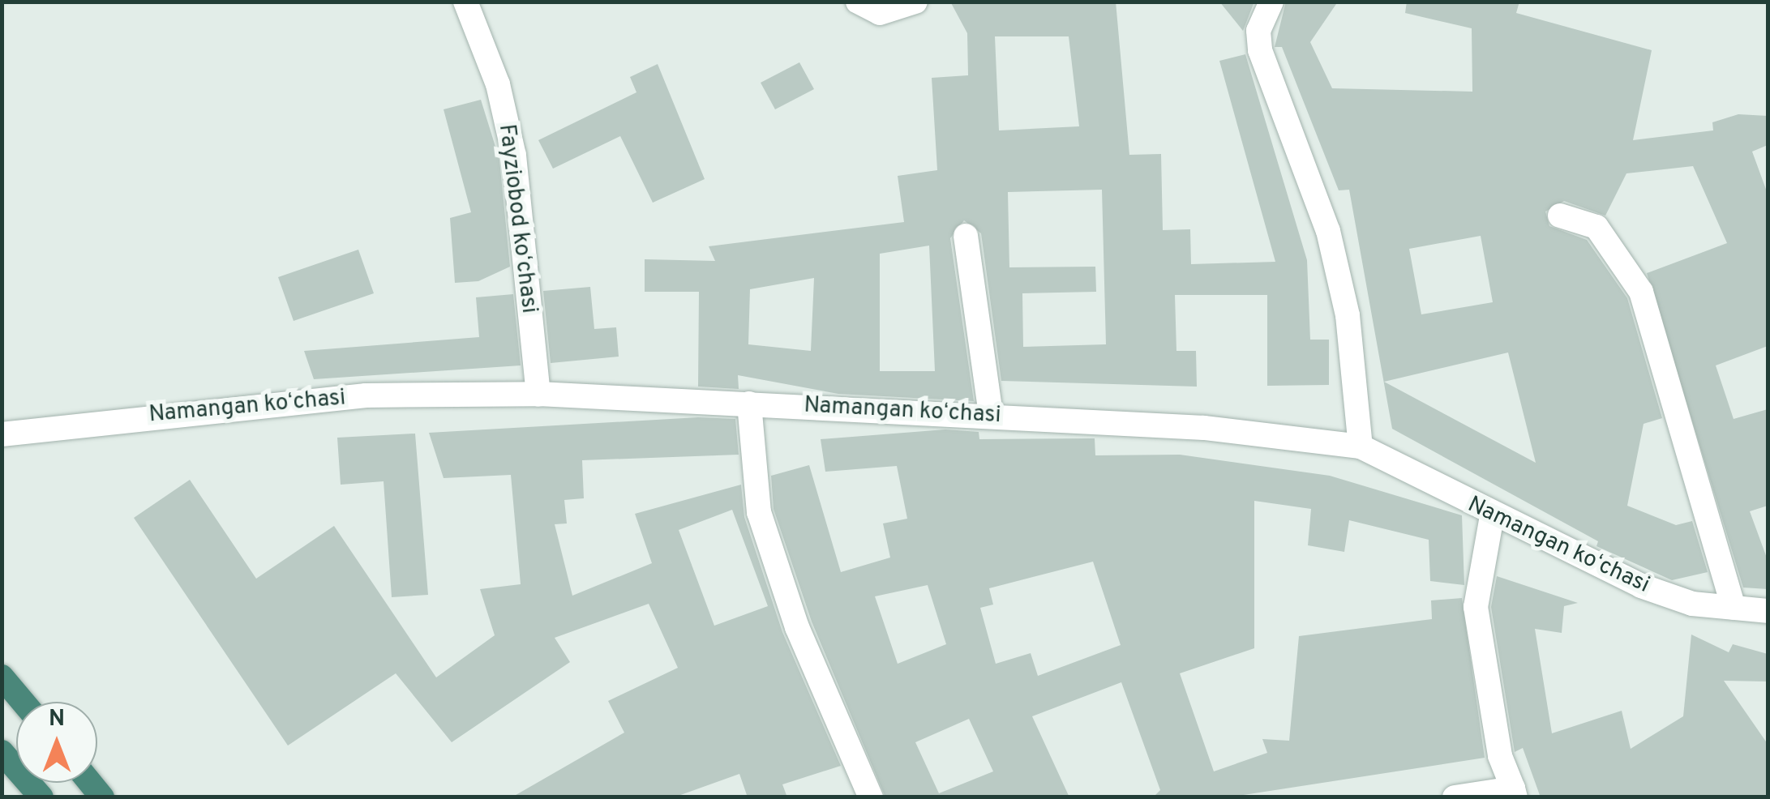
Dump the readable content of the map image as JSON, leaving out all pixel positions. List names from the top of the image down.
{
  "streets": {
    "street": ["Fayziobod koʻchasi", "Namangan koʻchasi"]
  },
  "crossings": [
    ["Fayziobod koʻchasi", "Namangan koʻchasi"]
  ],
  "north": "top"
}
